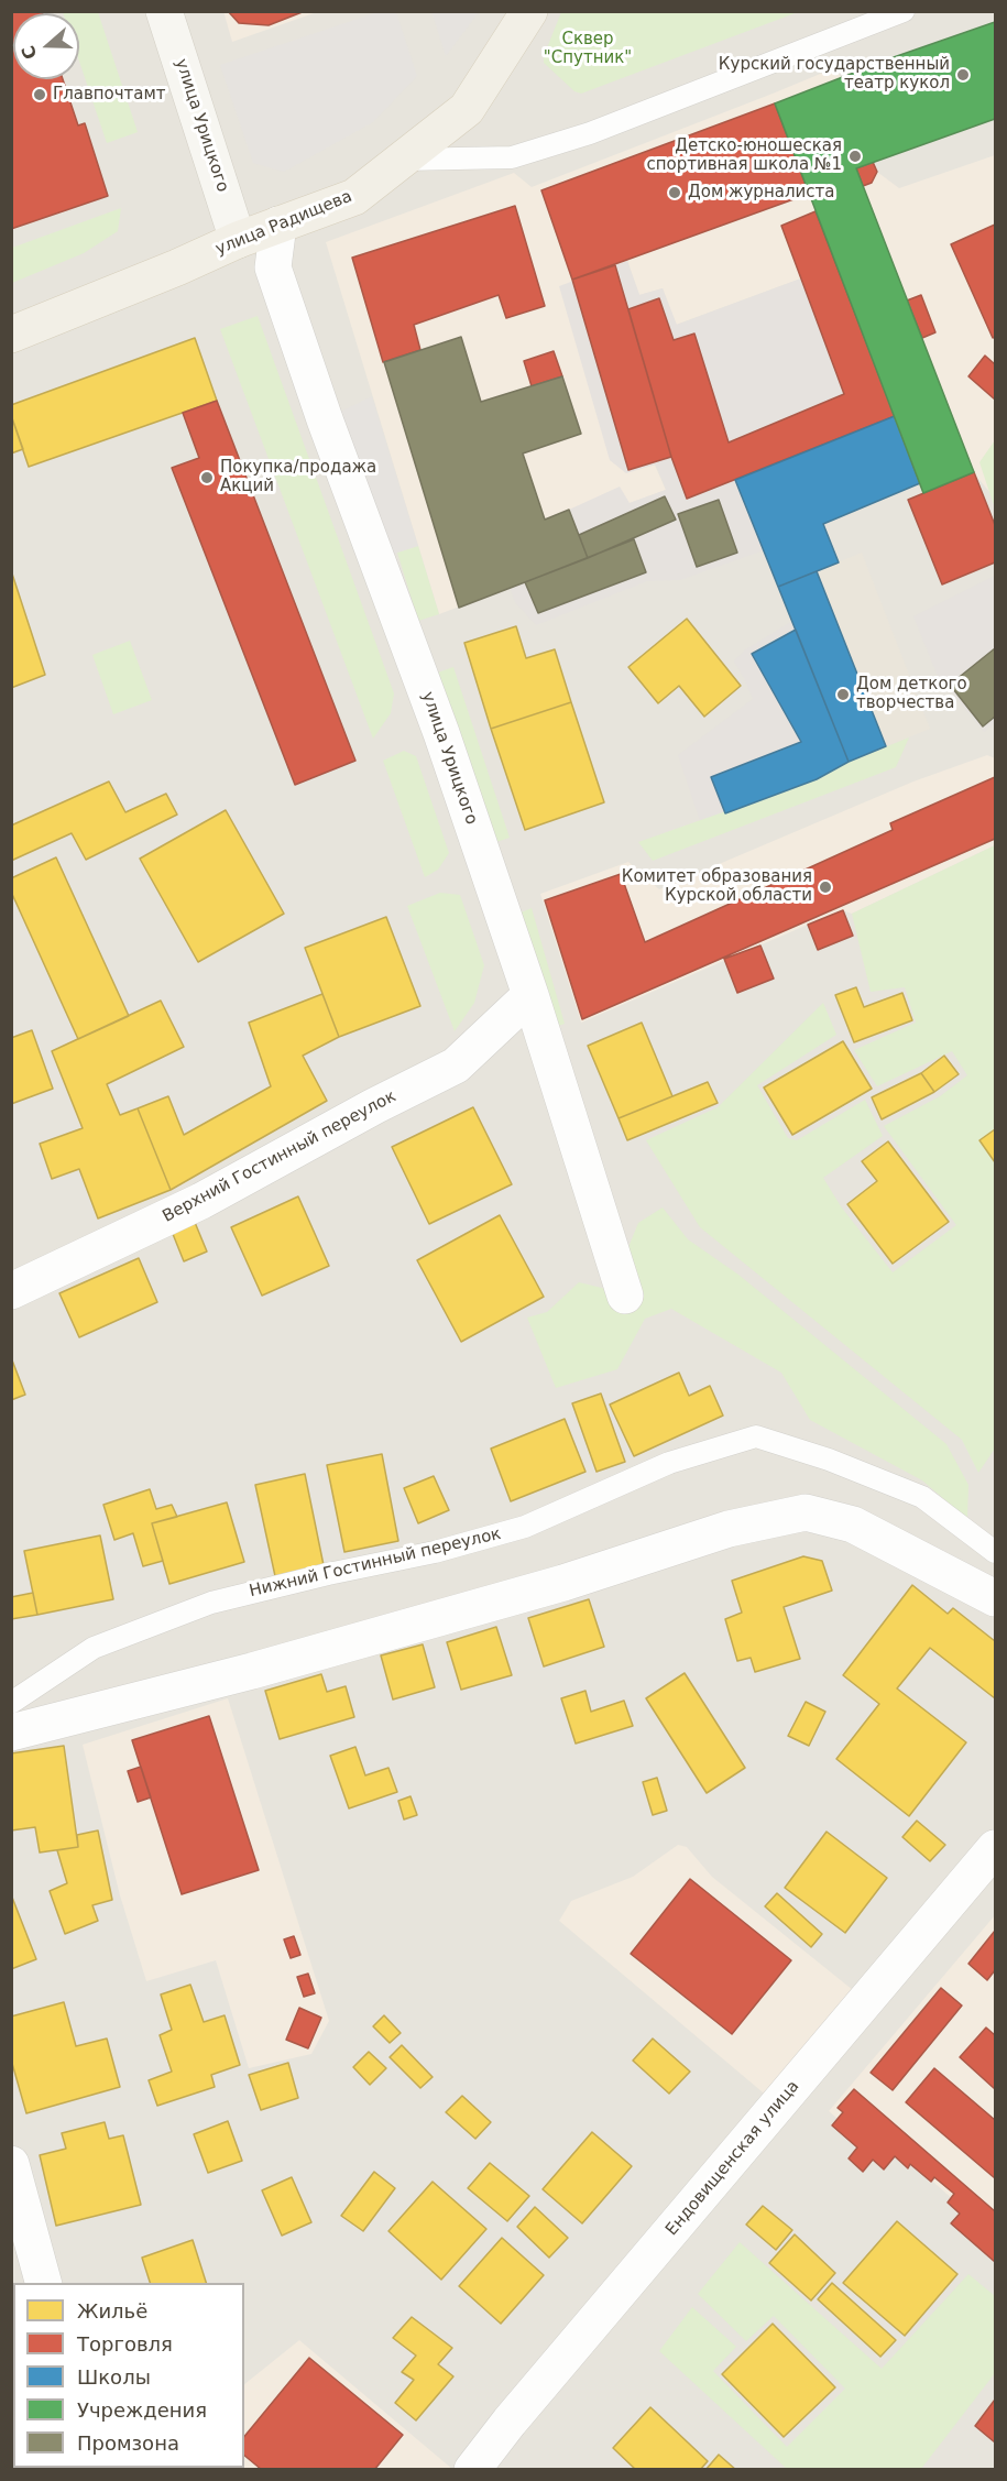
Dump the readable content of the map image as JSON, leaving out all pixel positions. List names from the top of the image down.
{
  "streets": {
    "main road": ["улица Урицкого", "улица Радищева"],
    "street": ["Верхний Гостинный переулок", "Ендовищенская улица"],
    "lane": ["Нижний Гостинный переулок"]
  },
  "crossings": [
    ["улица Урицкого", "улица Радищева"],
    ["улица Урицкого", "Верхний Гостинный переулок"]
  ],
  "parks": ["Сквер \"Спутник\""],
  "places": [
    "Курский государственный театр кукол",
    "Главпочтамт",
    "Детско-юношеская спортивная школа №1",
    "Дом журналиста",
    "Покупка/продажа Акций",
    "Дом деткого творчества",
    "Комитет образования Курской области"
  ],
  "legend": [
    "Жильё",
    "Торговля",
    "Школы",
    "Учреждения",
    "Промзона"
  ],
  "north": "left"
}
